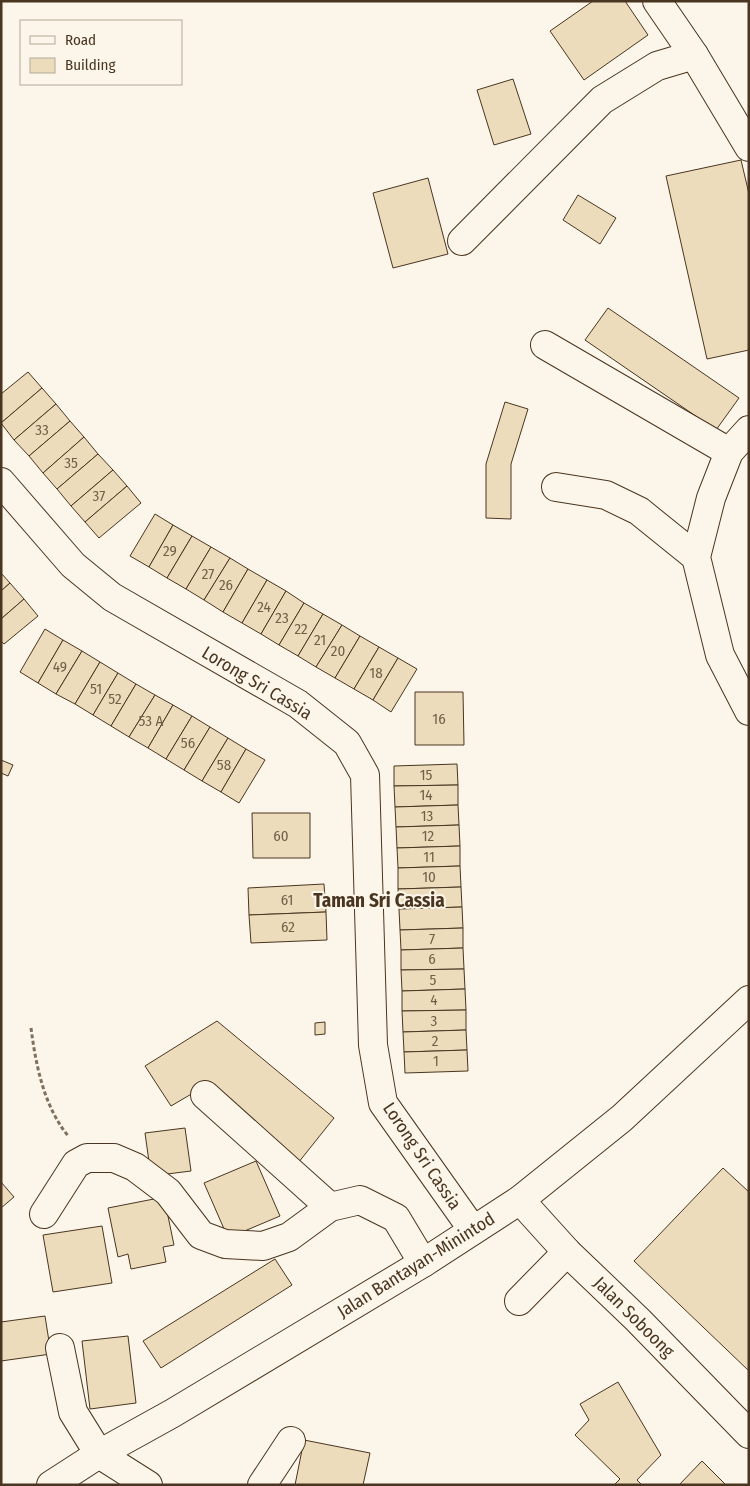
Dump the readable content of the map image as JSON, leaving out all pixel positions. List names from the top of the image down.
{
  "streets": {
    "street": ["Lorong Sri Cassia", "Jalan Bantayan-Minintod", "Jalan Soboong"]
  },
  "crossings": [
    ["Lorong Sri Cassia", "Jalan Bantayan-Minintod"],
    ["Jalan Bantayan-Minintod", "Jalan Soboong"]
  ],
  "districts": ["Taman Sri Cassia"],
  "house_numbers": [
    "33",
    "35",
    "37",
    "29",
    "27",
    "26",
    "24",
    "23",
    "22",
    "21",
    "20",
    "49",
    "18",
    "51",
    "52",
    "16",
    "53 A",
    "56",
    "58",
    "15",
    "14",
    "13",
    "60",
    "12",
    "11",
    "10",
    "61",
    "62",
    "7",
    "6",
    "5",
    "4",
    "3",
    "2",
    "1"
  ],
  "legend": ["Road", "Building"]
}
